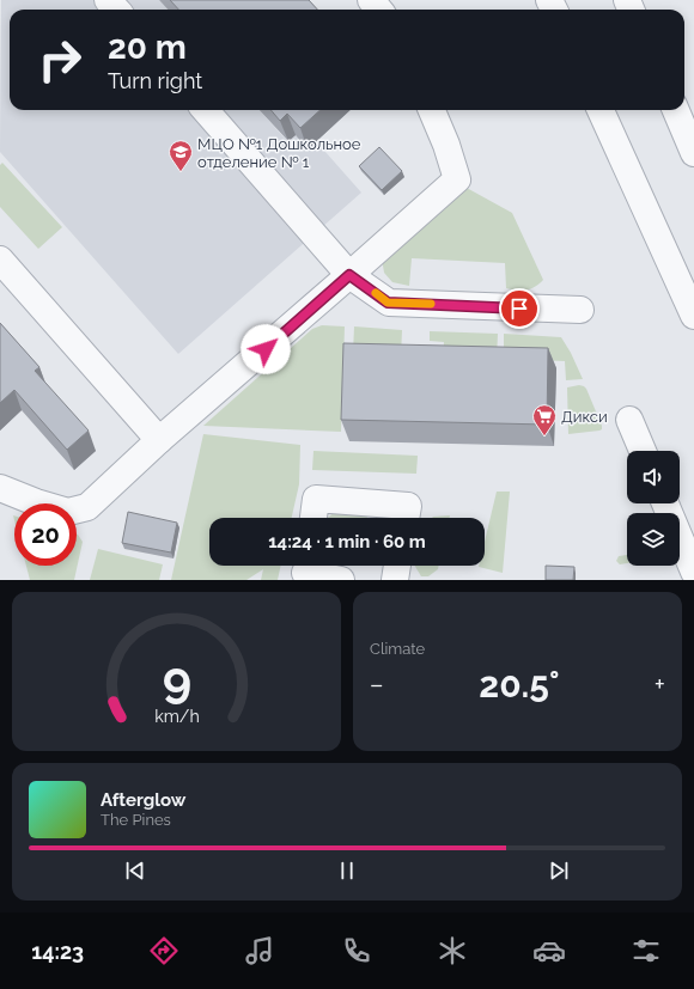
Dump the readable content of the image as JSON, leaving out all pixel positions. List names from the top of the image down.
{
  "places": {
    "school or university": ["МЦО №1 Дошкольное отделение № 1"],
    "supermarket": ["Дикси"]
  },
  "page": {
    "turn": ["20 m", "Turn right"],
    "limit": "20",
    "trip": "14:24 · 1 min · 60 m",
    "tile": "Climate",
    "heat": ["−", "20.5°", "+"],
    "song": ["Afterglow", "The Pines"],
    "tabs": "14:23",
    "gauge": ["9", "km/h"]
  }
}
